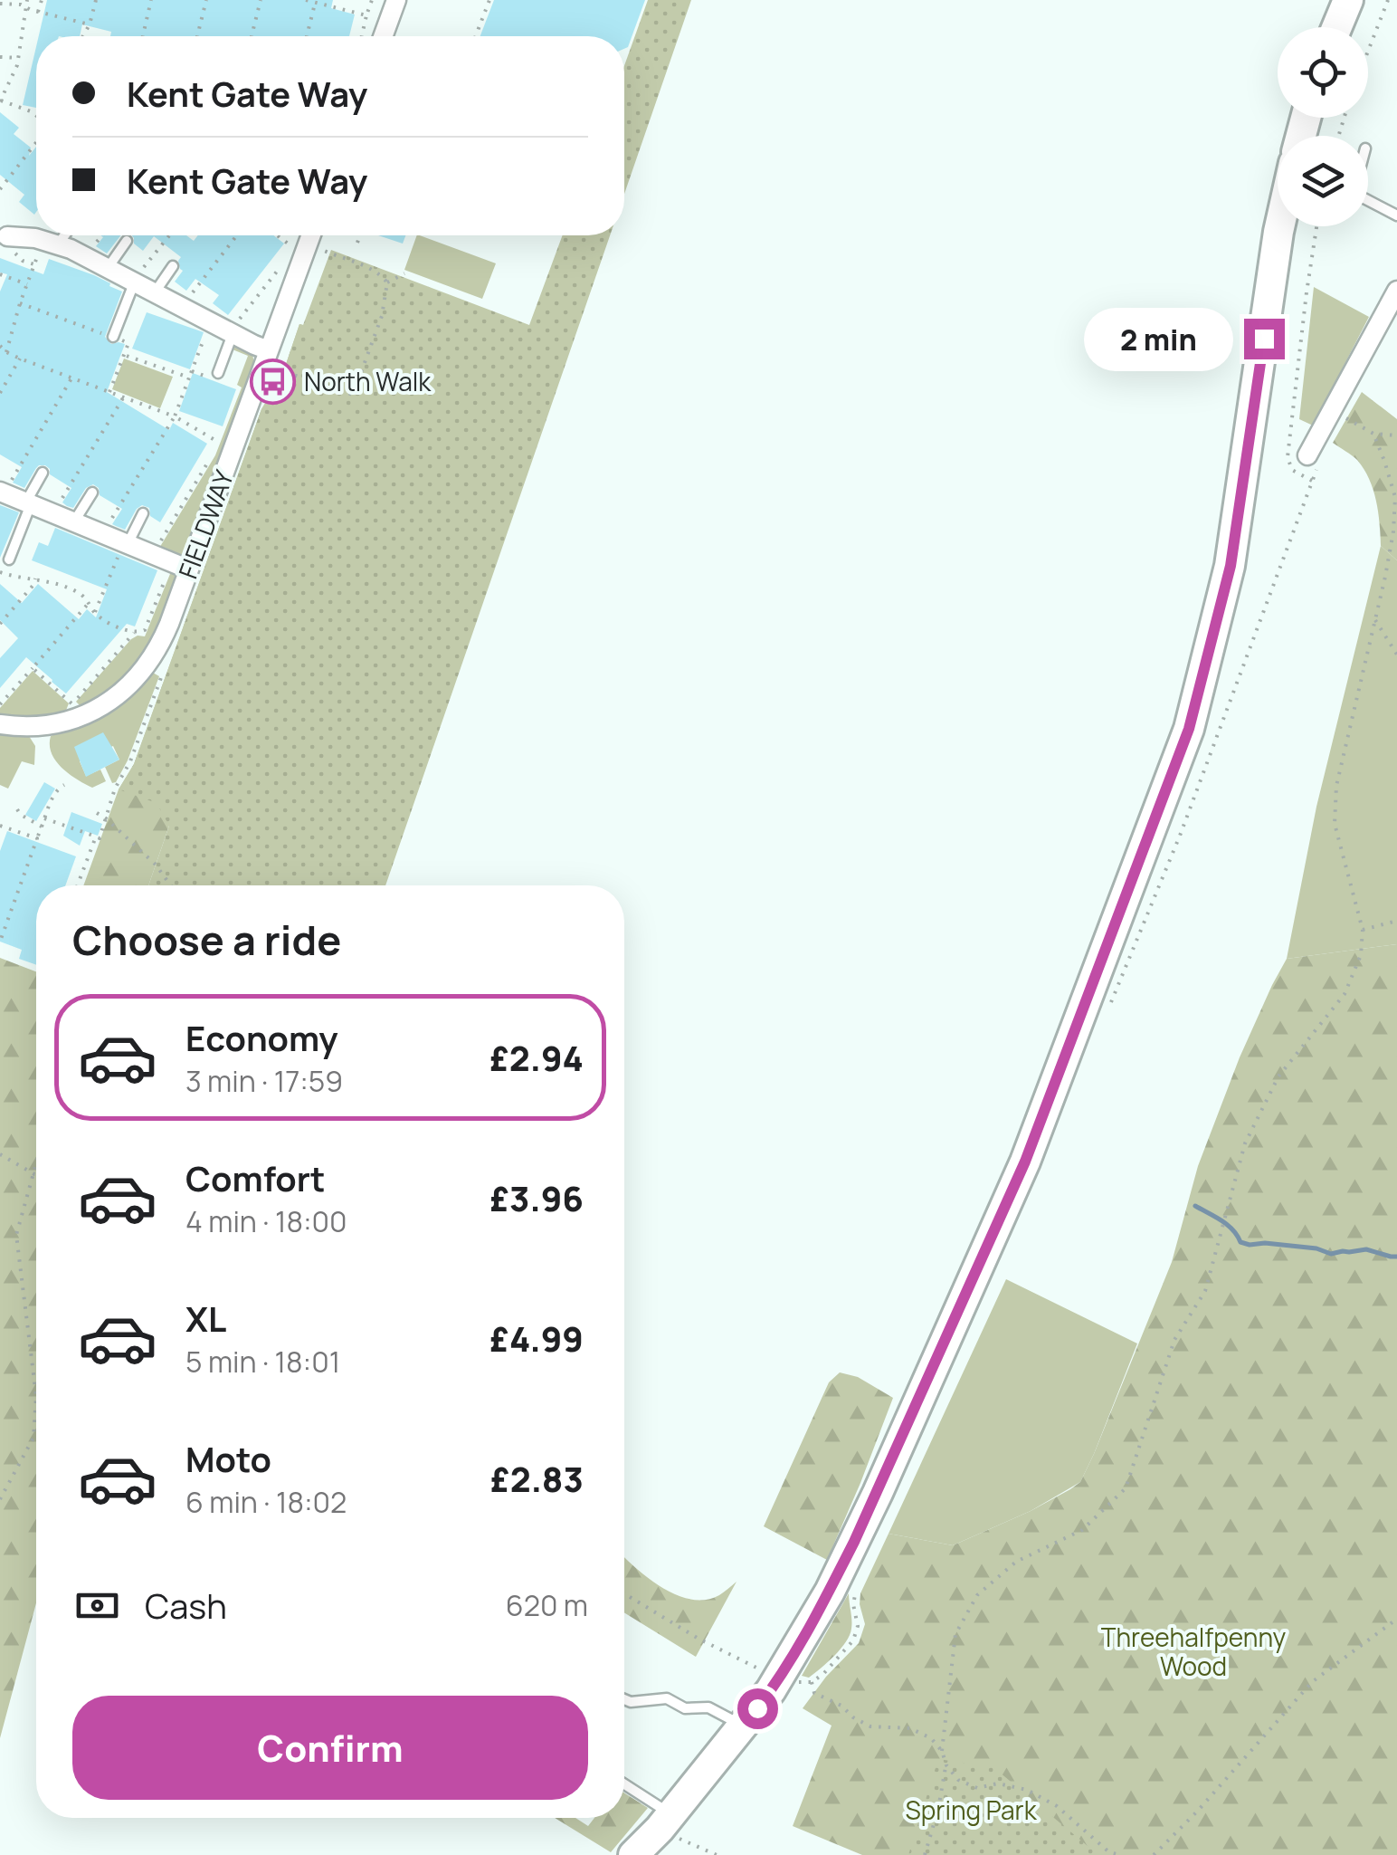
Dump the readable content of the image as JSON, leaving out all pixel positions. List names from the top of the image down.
{
  "streets": {
    "street": ["FIELDWAY"]
  },
  "parks": ["Threehalfpenny Wood", "Spring Park"],
  "places": {
    "bus stop": ["North Walk"]
  },
  "page": {
    "banner": ["Kent Gate Way", "Kent Gate Way"],
    "bubble": "2 min",
    "heading": "Choose a ride",
    "list": [
      {
        "name": "Economy",
        "note": "3 min · 17:59",
        "value": "£2.94"
      },
      {
        "name": "Comfort",
        "note": "4 min · 18:00",
        "value": "£3.96"
      },
      {
        "name": "XL",
        "note": "5 min · 18:01",
        "value": "£4.99"
      },
      {
        "name": "Moto",
        "note": "6 min · 18:02",
        "value": "£2.83"
      }
    ],
    "pay": ["Cash", "620 m"],
    "buttons": "Confirm"
  }
}
